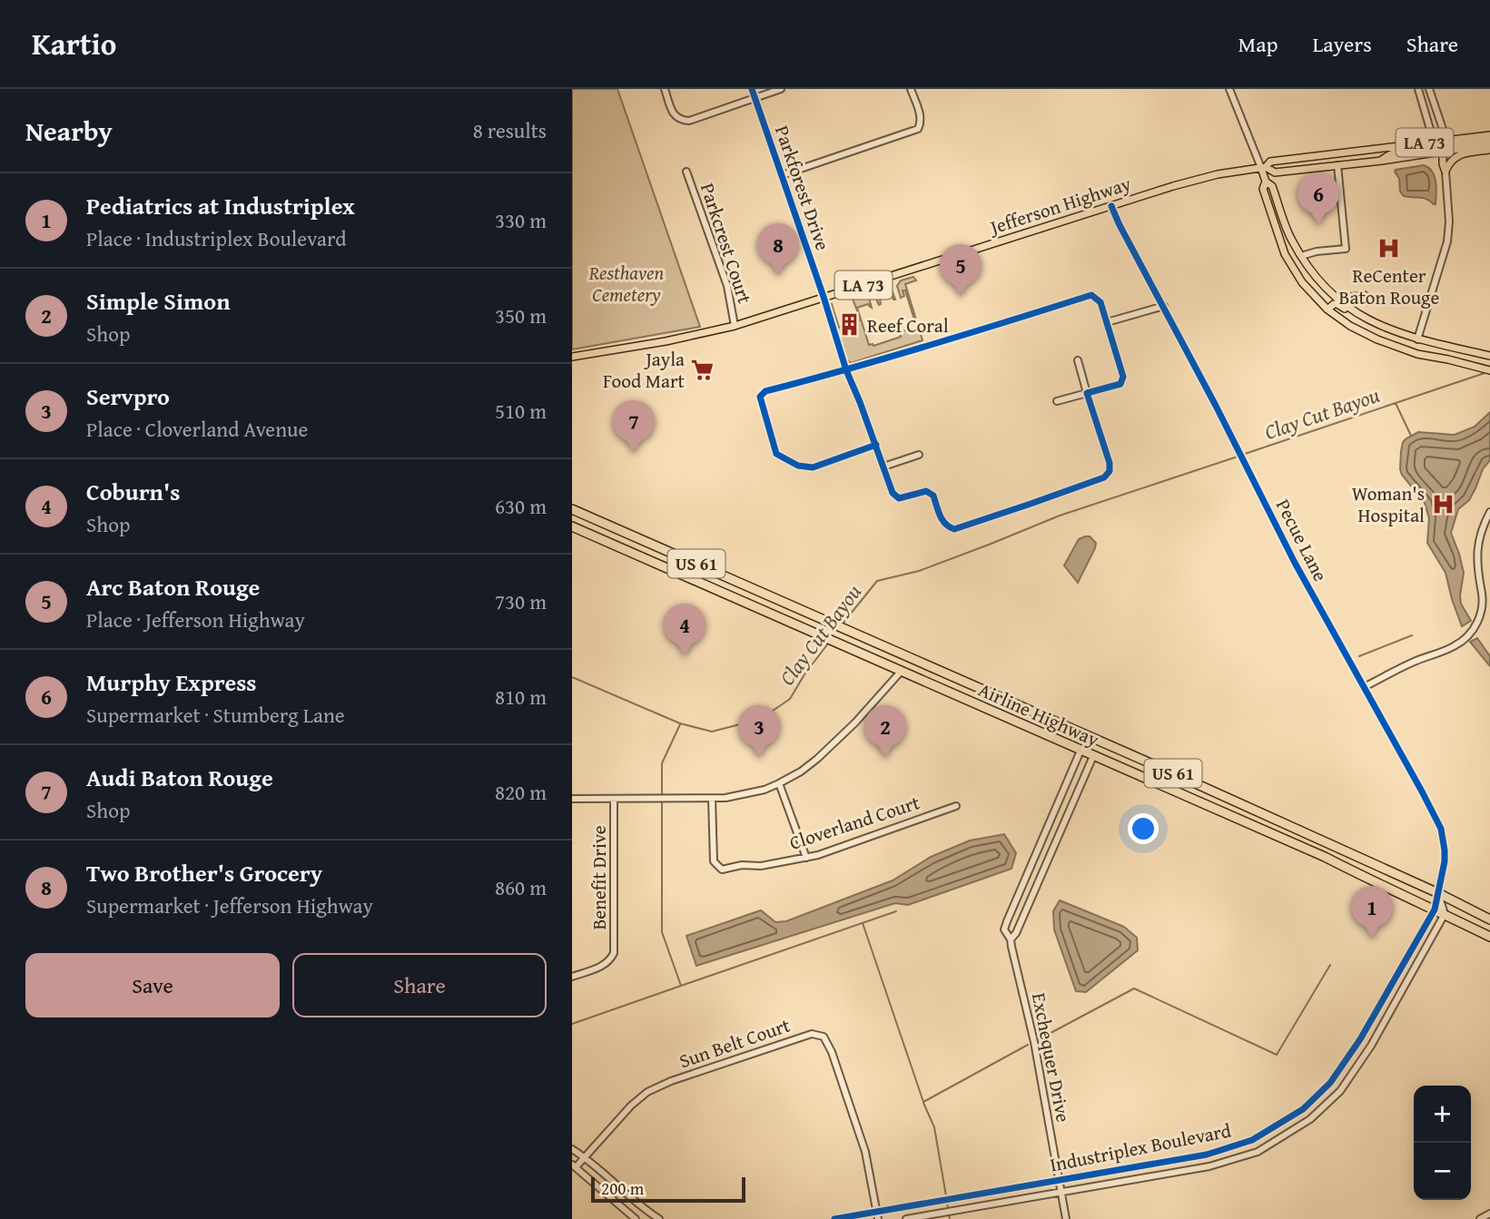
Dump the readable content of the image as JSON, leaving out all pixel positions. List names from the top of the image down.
{
  "streets": {
    "highway": ["US 61", "Airline Highway"],
    "main road": ["LA 73", "Jefferson Highway"],
    "street": [
      "Parkforest Drive",
      "Parkcrest Court",
      "Pecue Lane",
      "Cloverland Court",
      "Benefit Drive",
      "Sun Belt Court",
      "Exchequer Drive",
      "Industriplex Boulevard"
    ]
  },
  "crossings": [
    ["Parkforest Drive", "Jefferson Highway"],
    ["Jefferson Highway", "Parkcrest Court"],
    ["Jefferson Highway", "Pecue Lane"],
    ["Pecue Lane", "Airline Highway"],
    ["Pecue Lane", "Industriplex Boulevard"],
    ["Airline Highway", "Industriplex Boulevard"],
    ["Sun Belt Court", "Industriplex Boulevard"],
    ["Exchequer Drive", "Industriplex Boulevard"]
  ],
  "water": ["Clay Cut Bayou"],
  "parks": ["Resthaven Cemetery"],
  "places": {
    "hospital": ["ReCenter Baton Rouge", "Woman's Hospital"],
    "building": ["Reef Coral"],
    "supermarket": ["Jayla Food Mart"]
  },
  "scale_bar": "200 m",
  "page": {
    "header": "Kartio",
    "nav": ["Map", "Layers", "Share"],
    "heading": ["Nearby", "8 results"],
    "list": [
      {
        "mark": "1",
        "name": "Pediatrics at Industriplex",
        "note": "Place · Industriplex Boulevard",
        "value": "330 m"
      },
      {
        "mark": "2",
        "name": "Simple Simon",
        "note": "Shop",
        "value": "350 m"
      },
      {
        "mark": "3",
        "name": "Servpro",
        "note": "Place · Cloverland Avenue",
        "value": "510 m"
      },
      {
        "mark": "4",
        "name": "Coburn's",
        "note": "Shop",
        "value": "630 m"
      },
      {
        "mark": "5",
        "name": "Arc Baton Rouge",
        "note": "Place · Jefferson Highway",
        "value": "730 m"
      },
      {
        "mark": "6",
        "name": "Murphy Express",
        "note": "Supermarket · Stumberg Lane",
        "value": "810 m"
      },
      {
        "mark": "7",
        "name": "Audi Baton Rouge",
        "note": "Shop",
        "value": "820 m"
      },
      {
        "mark": "8",
        "name": "Two Brother's Grocery",
        "note": "Supermarket · Jefferson Highway",
        "value": "860 m"
      }
    ],
    "pins": [
      "6",
      "8",
      "5",
      "7",
      "4",
      "2",
      "3",
      "1"
    ],
    "buttons": ["Save", "Share"],
    "map_buttons": ["+", "−"],
    "scale": "200 m"
  }
}
